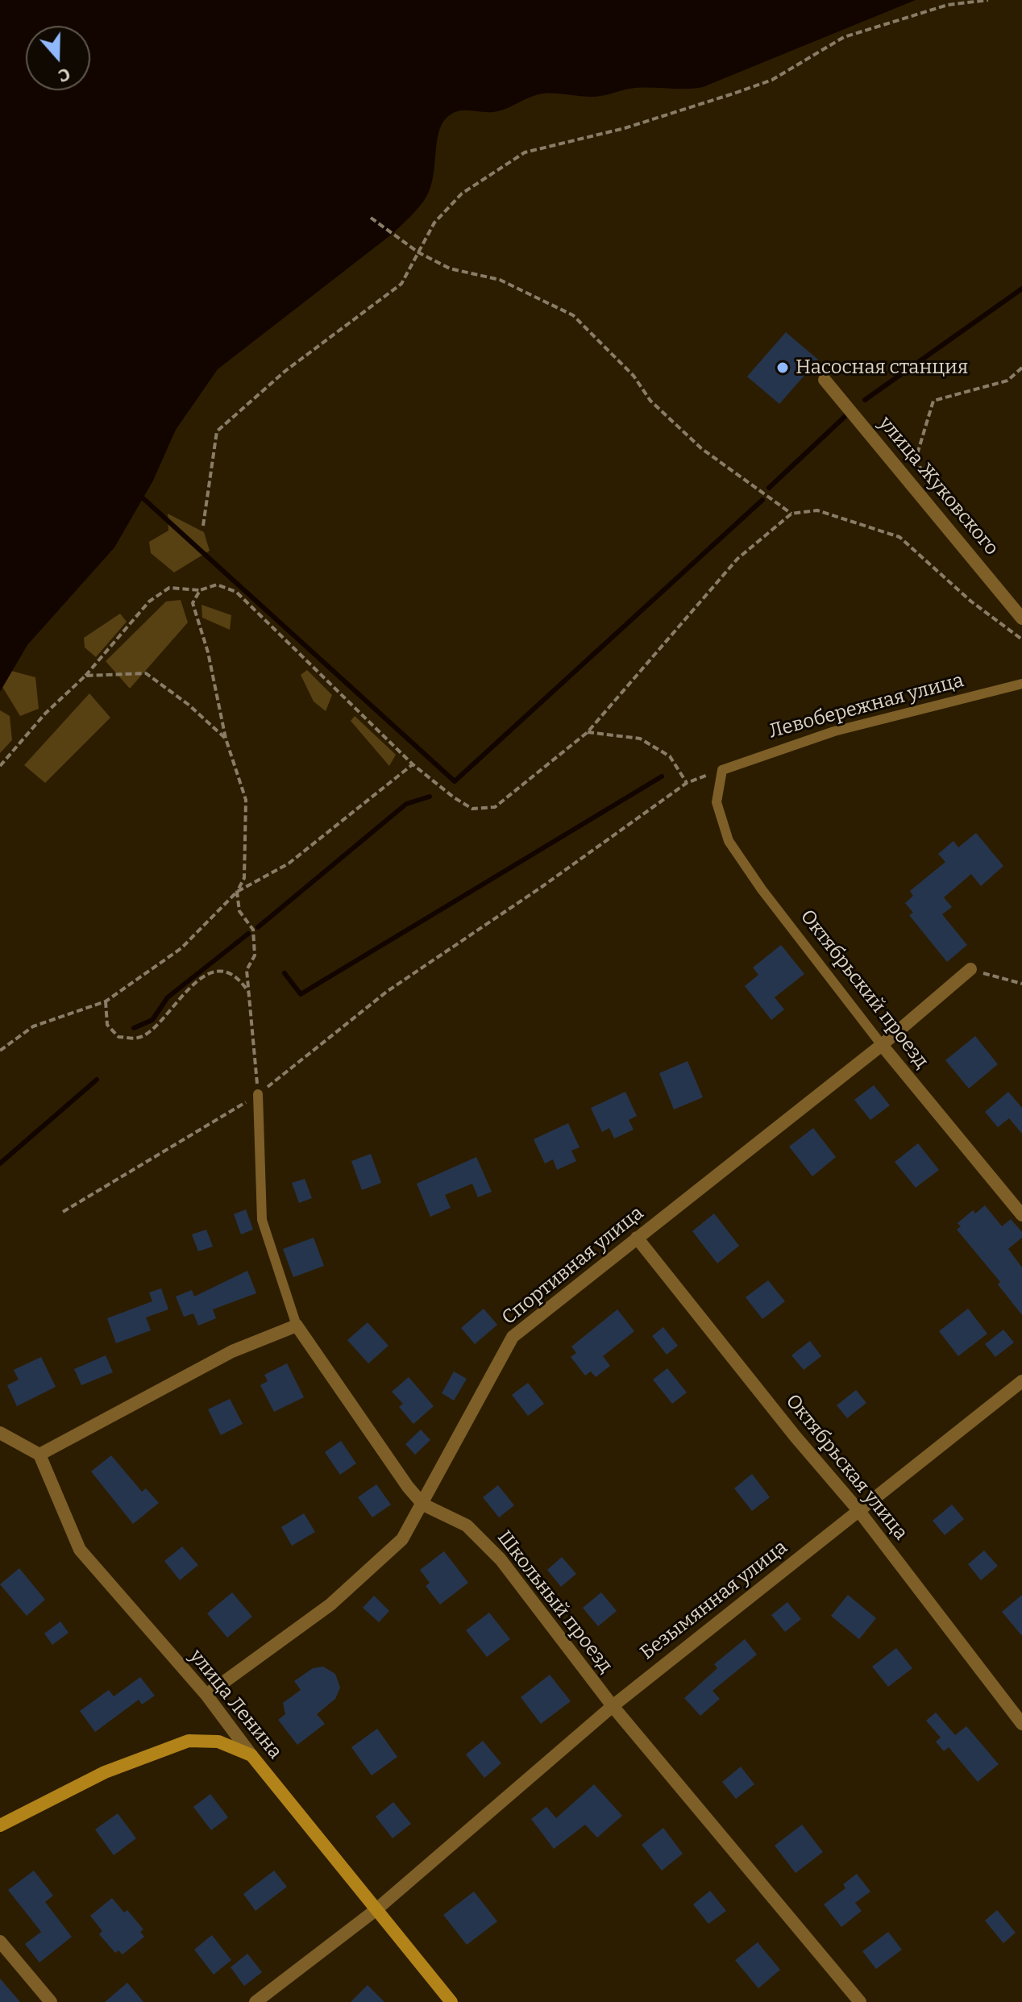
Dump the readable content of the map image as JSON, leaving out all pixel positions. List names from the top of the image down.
{
  "streets": {
    "street": [
      "улица Жуковского",
      "Октябрьский проезд",
      "Спортивная улица",
      "Октябрьская улица",
      "Безымянная улица",
      "Школьный проезд",
      "улица Ленина"
    ],
    "lane": ["Левобережная улица"]
  },
  "crossings": [
    ["Левобережная улица", "Октябрьский проезд"],
    ["Октябрьский проезд", "Спортивная улица"],
    ["Спортивная улица", "Октябрьская улица"],
    ["Спортивная улица", "Школьный проезд"],
    ["Спортивная улица", "улица Ленина"],
    ["Октябрьская улица", "Безымянная улица"],
    ["Безымянная улица", "Школьный проезд"],
    ["Безымянная улица", "улица Ленина"]
  ],
  "places": ["Насосная станция"],
  "north": "bottom"
}
